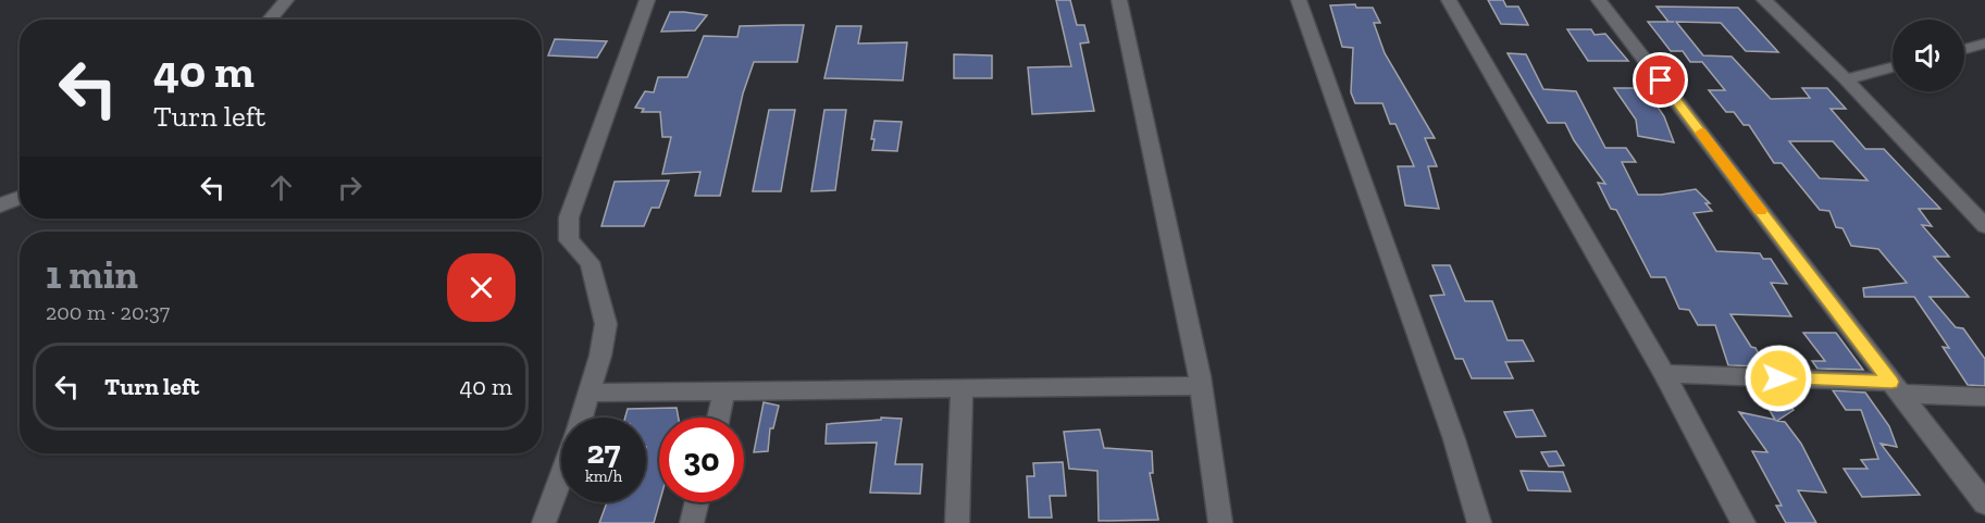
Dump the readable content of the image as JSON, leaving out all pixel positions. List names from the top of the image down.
{
  "page": {
    "turn": ["40 m", "Turn left"],
    "heading": ["1 min", "200 m · 20:37"],
    "list": [
      {
        "name": "Turn left",
        "value": "40 m"
      }
    ],
    "speed": "27 km/h",
    "limit": "30"
  }
}
